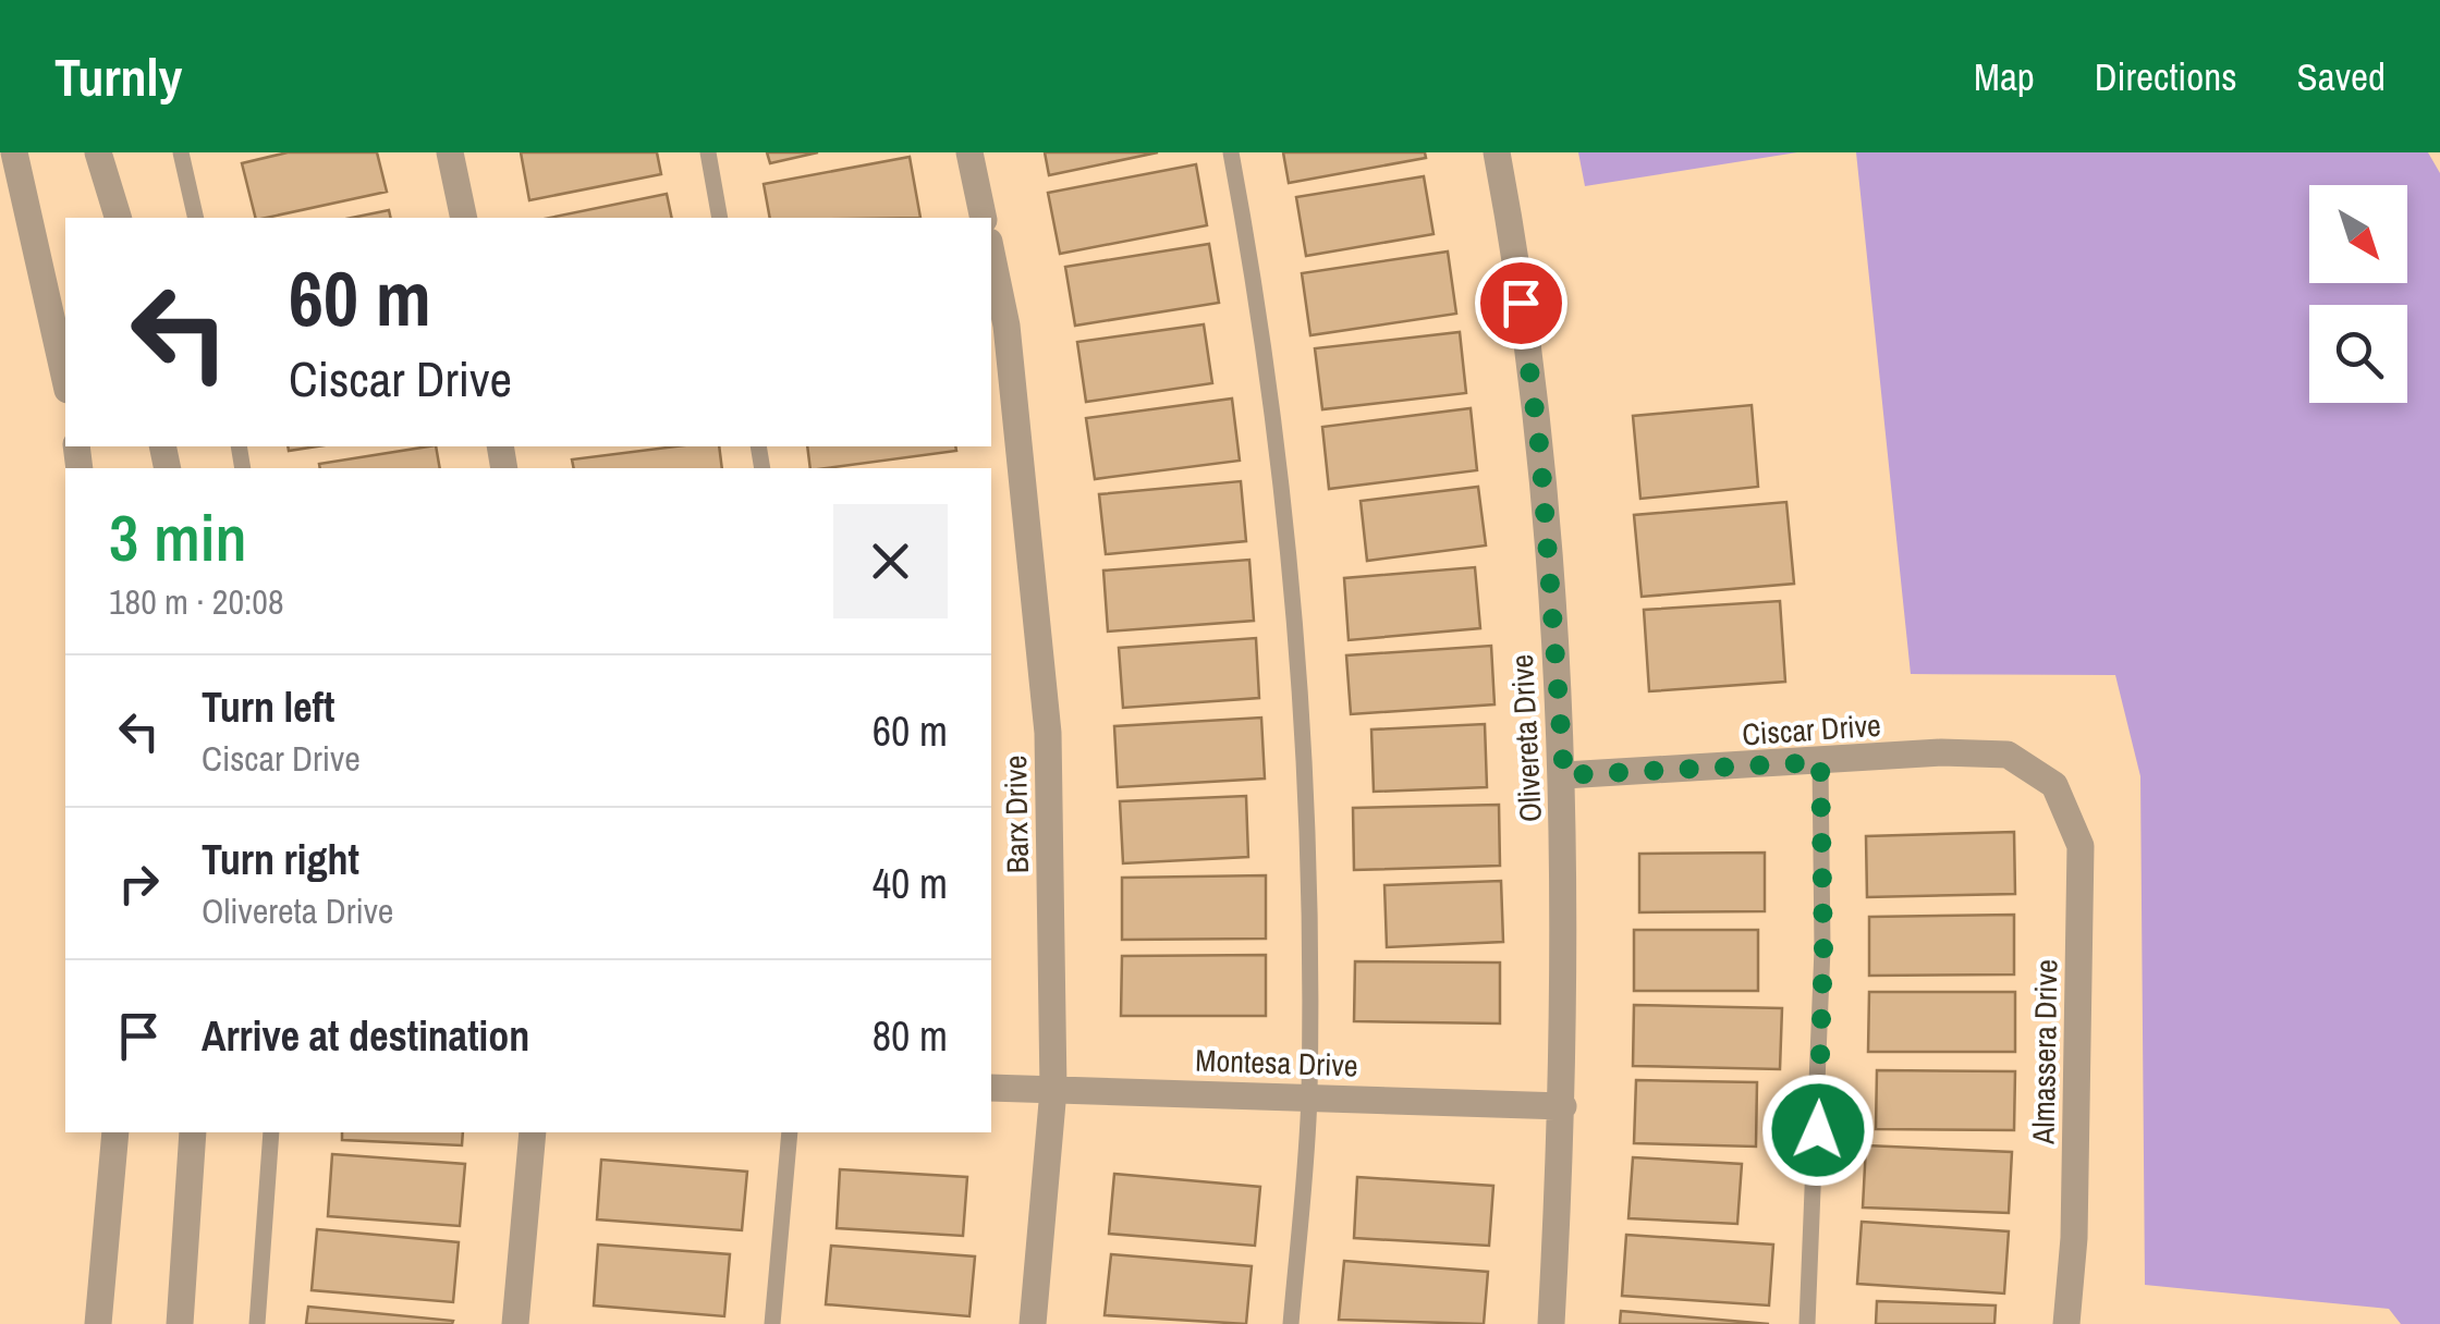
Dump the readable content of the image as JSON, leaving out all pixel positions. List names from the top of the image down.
{
  "streets": {
    "street": [
      "Ciscar Drive",
      "Olivereta Drive",
      "Barx Drive",
      "Almassera Drive",
      "Montesa Drive"
    ]
  },
  "crossings": [
    ["Ciscar Drive", "Olivereta Drive"],
    ["Ciscar Drive", "Almassera Drive"],
    ["Olivereta Drive", "Montesa Drive"],
    ["Barx Drive", "Montesa Drive"]
  ],
  "north": "bottom right",
  "page": {
    "header": "Turnly",
    "nav": ["Map", "Directions", "Saved"],
    "turn": ["60 m", "Ciscar Drive"],
    "heading": ["3 min", "180 m · 20:08"],
    "list": [
      {
        "name": "Turn left",
        "note": "Ciscar Drive",
        "value": "60 m"
      },
      {
        "name": "Turn right",
        "note": "Olivereta Drive",
        "value": "40 m"
      },
      {
        "name": "Arrive at destination",
        "value": "80 m"
      }
    ]
  }
}
